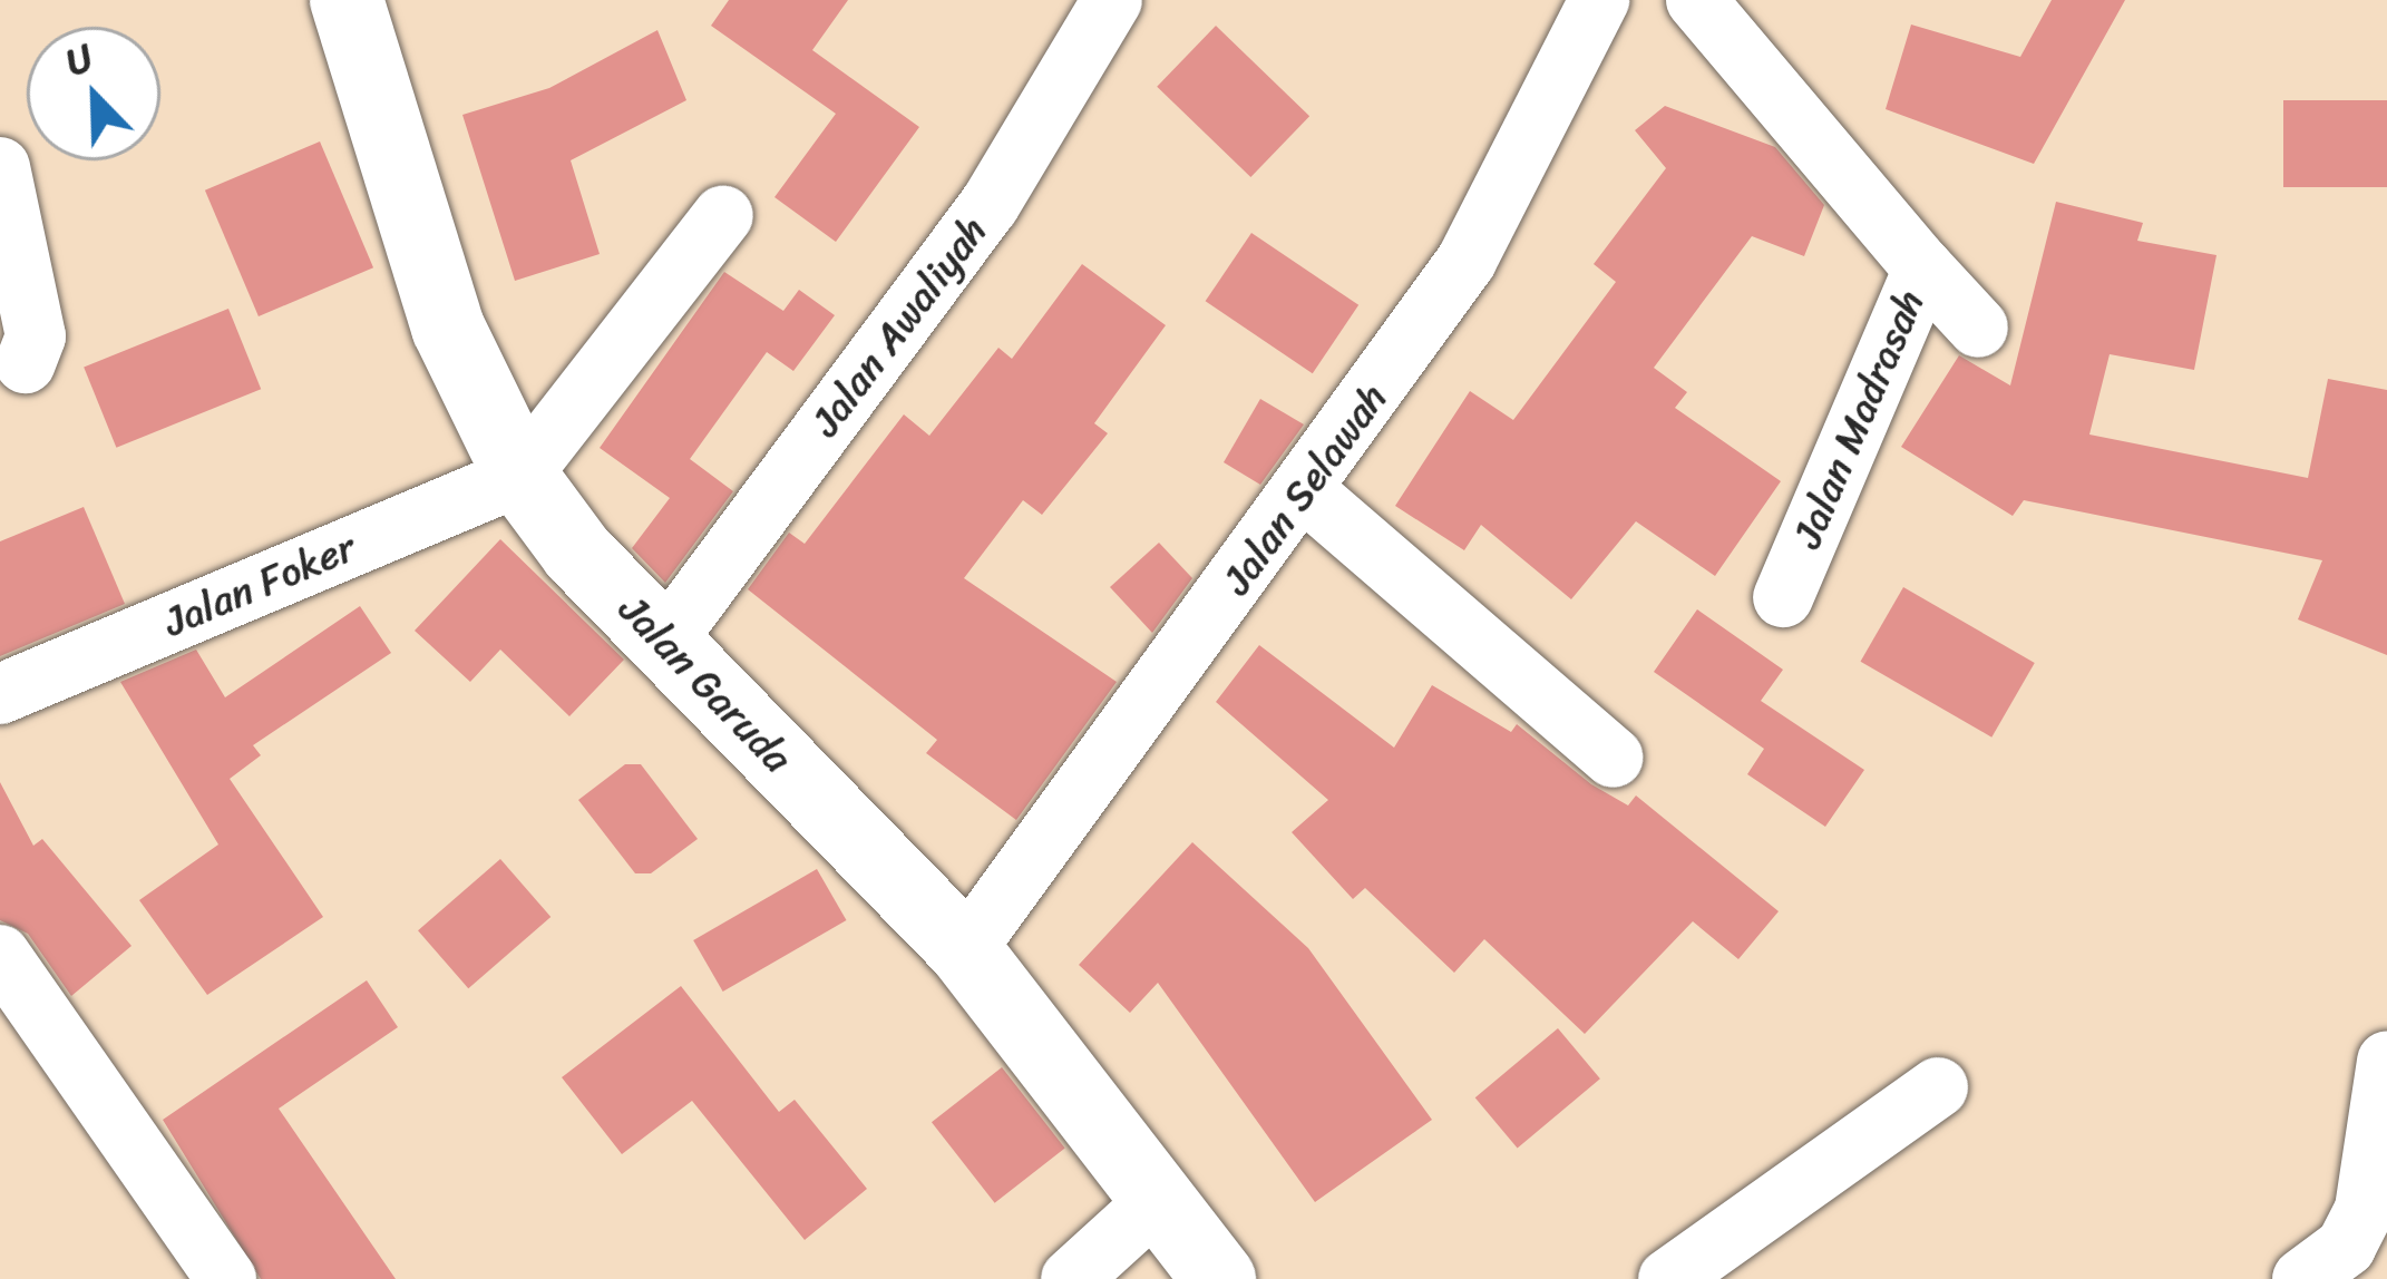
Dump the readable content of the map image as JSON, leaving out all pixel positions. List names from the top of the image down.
{
  "streets": {
    "street": [
      "Jalan Awaliyah",
      "Jalan Madrasah",
      "Jalan Selawah",
      "Jalan Foker",
      "Jalan Garuda"
    ]
  },
  "crossings": [
    ["Jalan Awaliyah", "Jalan Garuda"],
    ["Jalan Selawah", "Jalan Garuda"],
    ["Jalan Foker", "Jalan Garuda"]
  ],
  "north": "top left"
}
